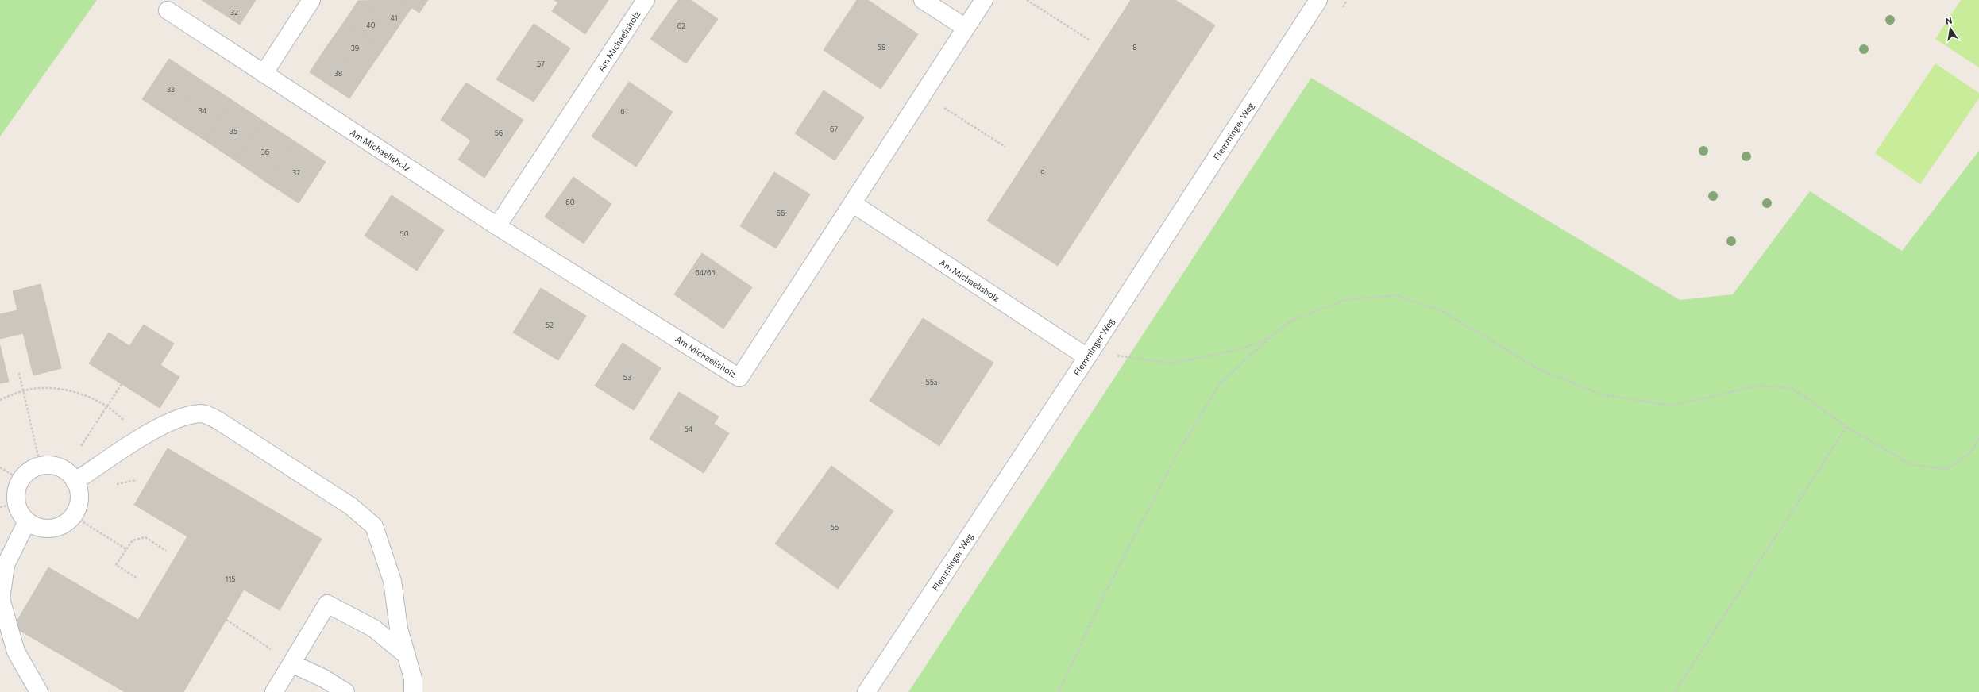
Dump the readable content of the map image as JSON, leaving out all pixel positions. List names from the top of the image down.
{
  "streets": {
    "street": ["Am Michaelisholz", "Flemminger Weg"]
  },
  "crossings": [
    ["Am Michaelisholz", "Flemminger Weg"]
  ],
  "house_numbers": [
    "32",
    "41",
    "40",
    "62",
    "68",
    "8",
    "39",
    "57",
    "38",
    "33",
    "34",
    "61",
    "67",
    "35",
    "56",
    "36",
    "37",
    "9",
    "60",
    "66",
    "50",
    "64/65",
    "52",
    "53",
    "55a",
    "54",
    "55",
    "115"
  ],
  "north": "top"
}
